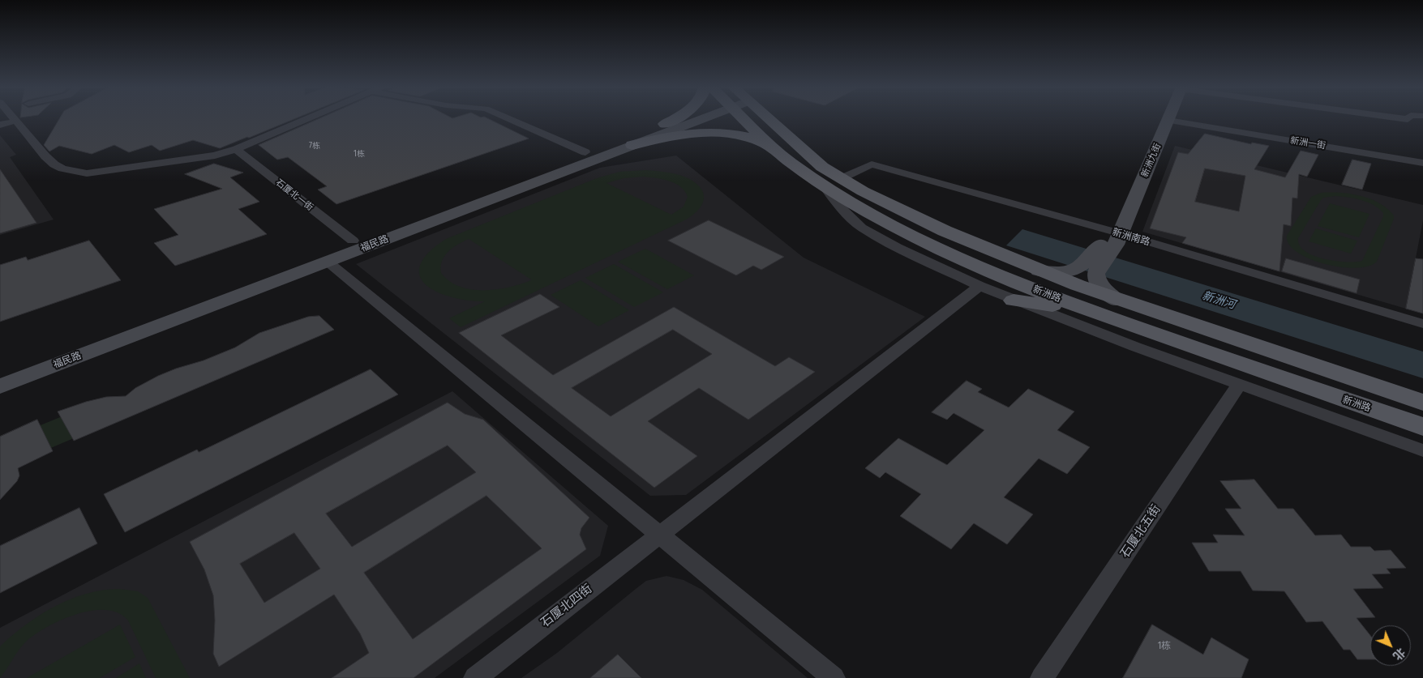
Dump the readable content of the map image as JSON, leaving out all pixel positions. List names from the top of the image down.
{
  "streets": {
    "main road": ["新洲九街", "福民路", "新洲路"],
    "street": [
      "新洲一街",
      "石厦北一街",
      "新洲南路",
      "石厦北五街",
      "石厦北四街"
    ]
  },
  "crossings": [
    ["新洲一街", "新洲九街"],
    ["新洲九街", "新洲南路"],
    ["石厦北一街", "福民路"],
    ["新洲南路", "新洲路"]
  ],
  "water": ["新洲河"],
  "house_numbers": ["7栋", "1栋", "1栋"],
  "north": "bottom right"
}
